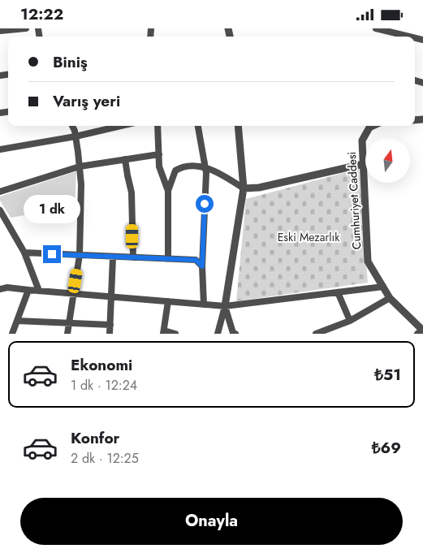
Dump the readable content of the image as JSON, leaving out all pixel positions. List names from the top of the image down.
{
  "streets": {
    "street": ["Cumhuriyet Caddesi"]
  },
  "parks": ["Eski Mezarlık"],
  "north": "top",
  "page": {
    "status": "12:22",
    "banner": ["Biniş", "Varış yeri"],
    "bubble": "1 dk",
    "list": [
      {
        "name": "Ekonomi",
        "note": "1 dk · 12:24",
        "value": "₺51"
      },
      {
        "name": "Konfor",
        "note": "2 dk · 12:25",
        "value": "₺69"
      }
    ],
    "buttons": "Onayla"
  }
}
